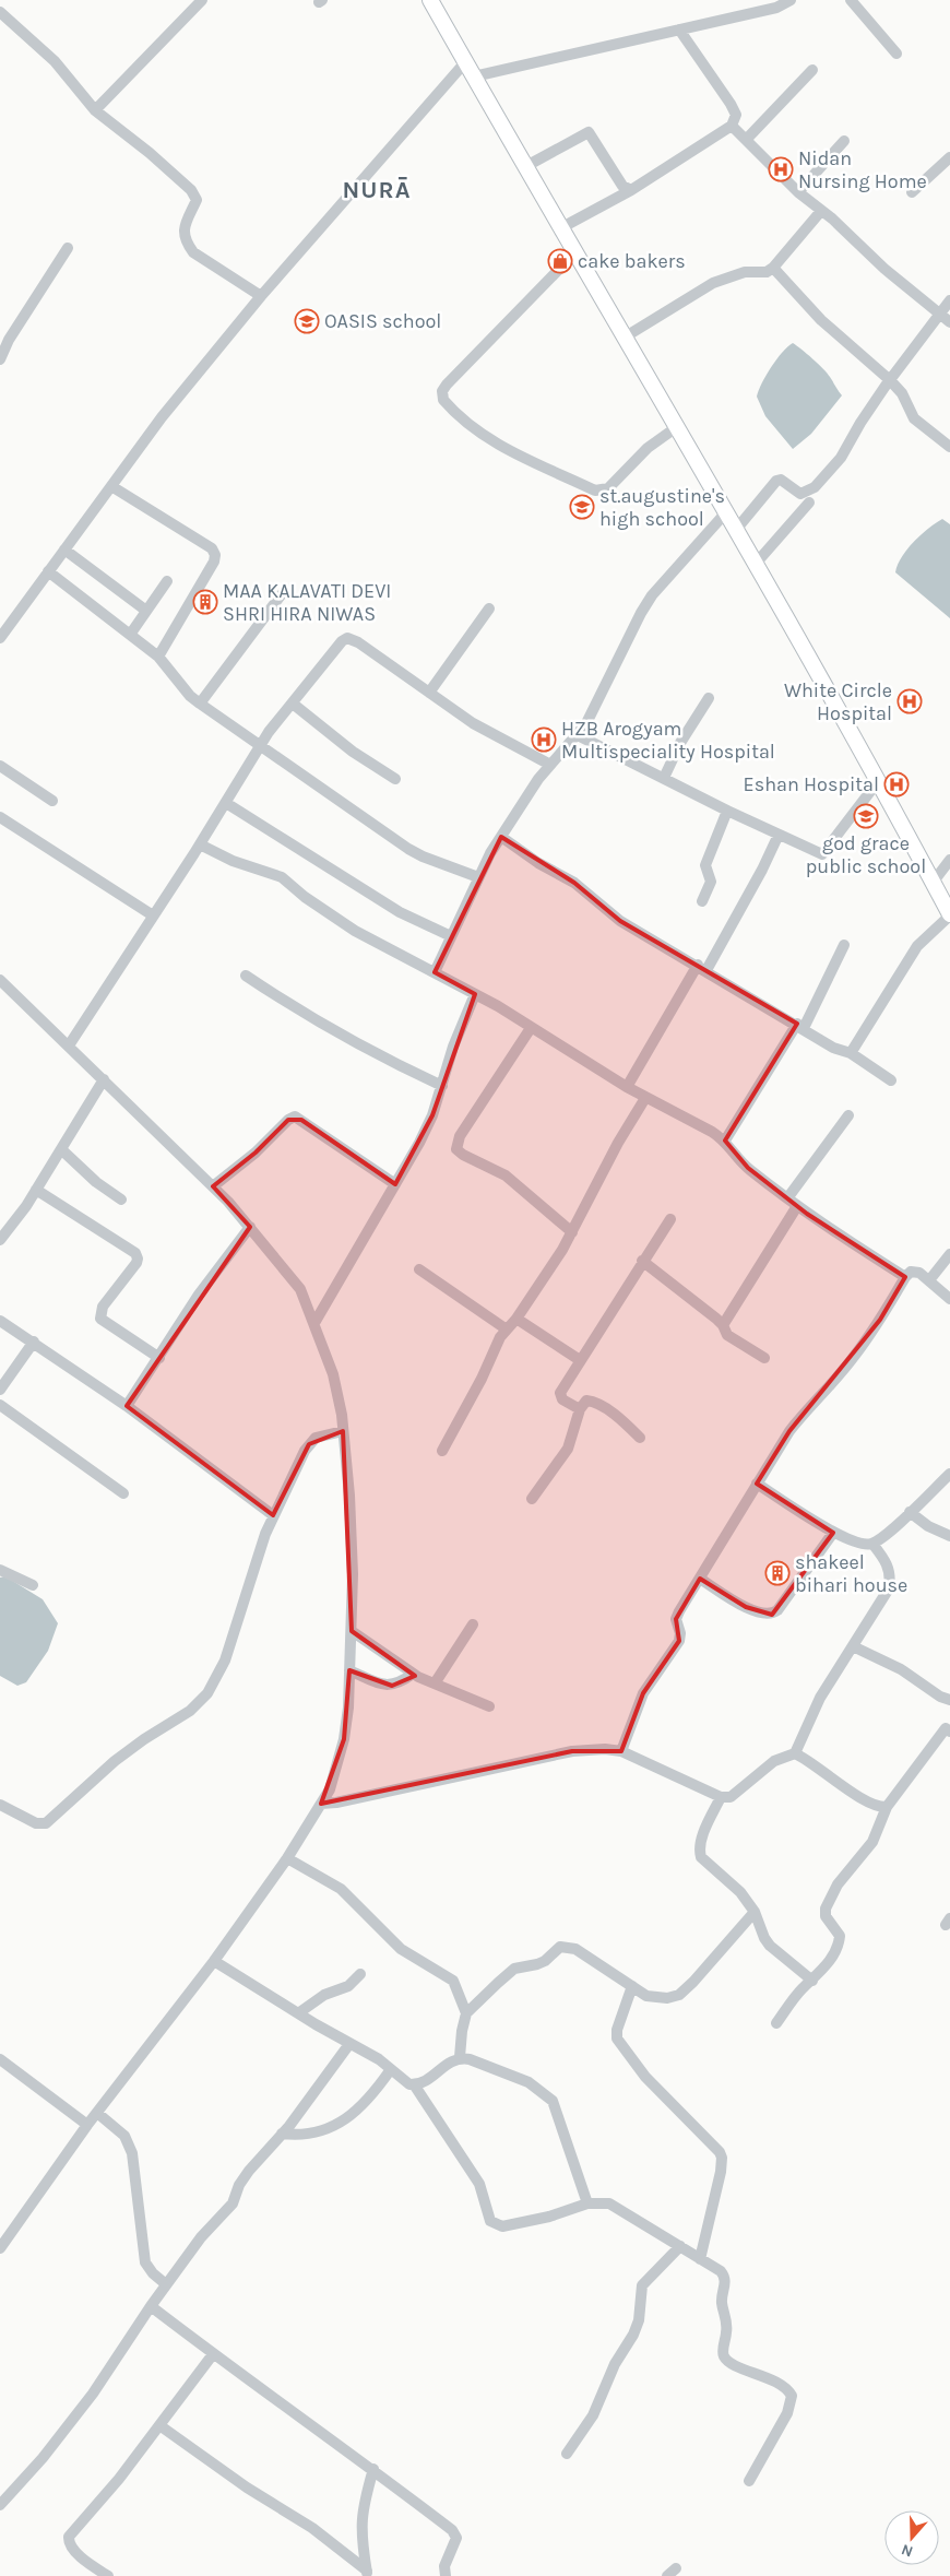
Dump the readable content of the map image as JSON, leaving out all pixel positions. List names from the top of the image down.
{
  "districts": ["NURĀ"],
  "places": {
    "hospital": [
      "Nidan Nursing Home",
      "White Circle Hospital",
      "HZB Arogyam Multispeciality Hospital",
      "Eshan Hospital"
    ],
    "shop": ["cake bakers"],
    "school or university": ["OASIS school", "st.augustine's high school", "god grace public school"],
    "building": ["MAA KALAVATI DEVI SHRI HIRA NIWAS", "shakeel bihari house"]
  },
  "north": "bottom"
}
